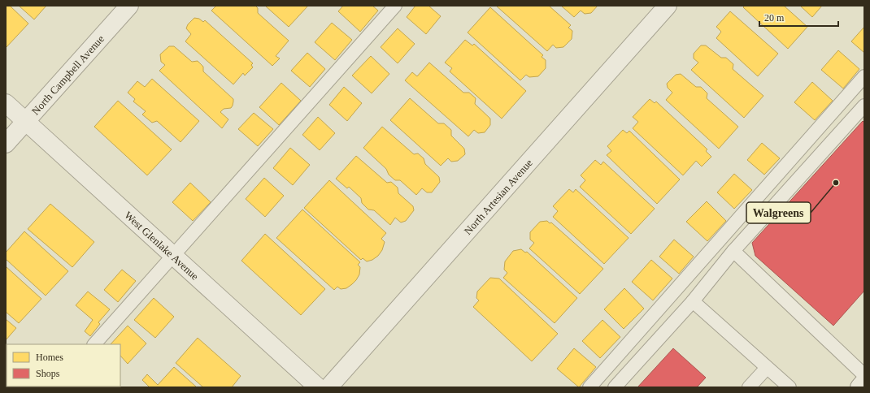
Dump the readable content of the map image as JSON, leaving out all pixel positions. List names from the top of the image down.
{
  "streets": {
    "street": ["North Campbell Avenue", "North Artesian Avenue", "West Glenlake Avenue"]
  },
  "crossings": [
    ["North Campbell Avenue", "West Glenlake Avenue"]
  ],
  "places": ["Walgreens"],
  "legend": ["Homes", "Shops"],
  "scale_bar": "20 m"
}
